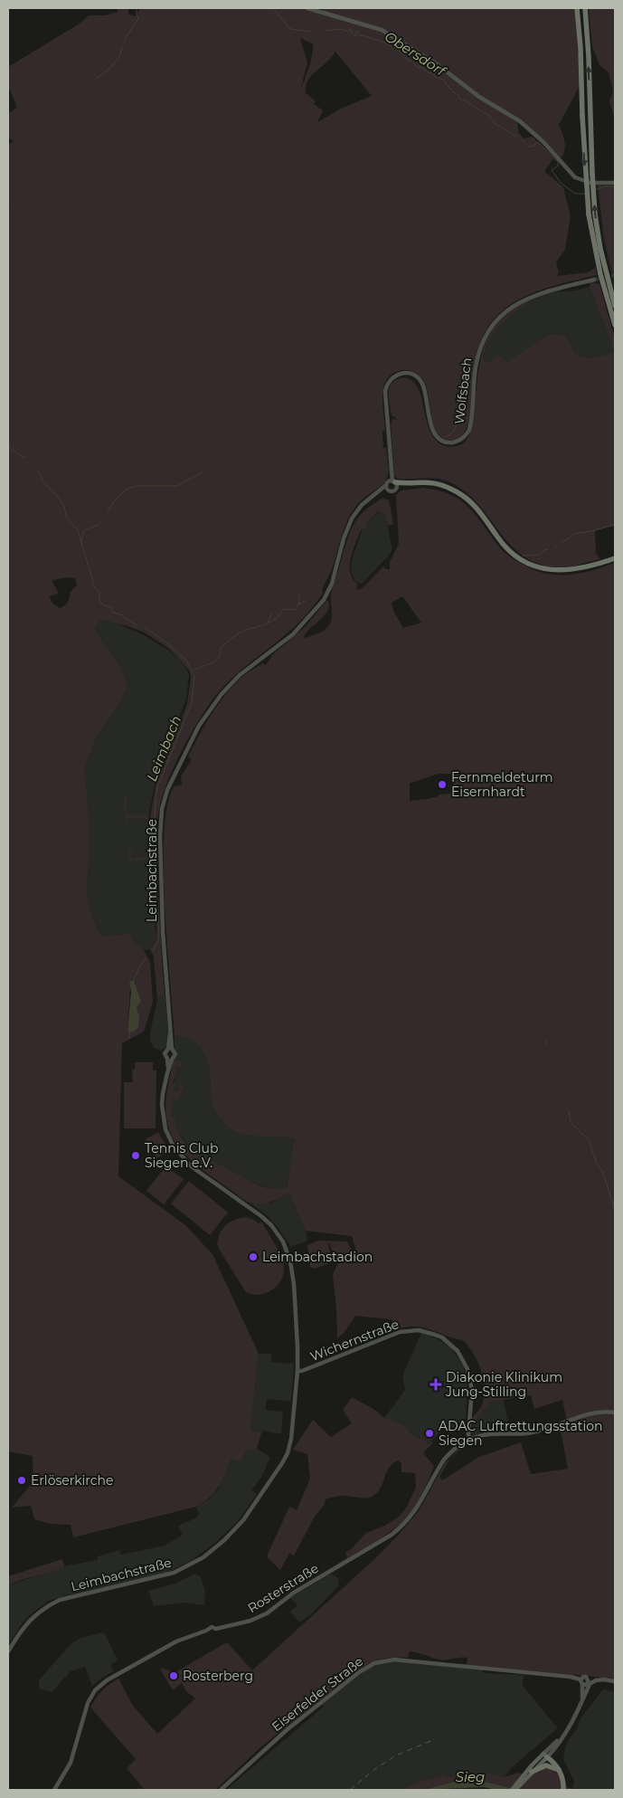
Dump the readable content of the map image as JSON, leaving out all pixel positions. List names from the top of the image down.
{
  "streets": {
    "main road": [
      "Wolfsbach",
      "Leimbachstraße",
      "Wichernstraße",
      "Rosterstraße",
      "Eiserfelder Straße"
    ]
  },
  "crossings": [
    ["Wolfsbach", "Leimbachstraße"],
    ["Leimbachstraße", "Wichernstraße"],
    ["Wichernstraße", "Rosterstraße"]
  ],
  "water": ["Obersdorf", "Leimbach", "Sieg"],
  "places": {
    "other": [
      "Fernmeldeturm Eisernhardt",
      "Tennis Club Siegen e.V.",
      "Leimbachstadion",
      "ADAC Luftrettungsstation Siegen",
      "Erlöserkirche",
      "Rosterberg"
    ],
    "health": ["Diakonie Klinikum Jung-Stilling"]
  }
}
